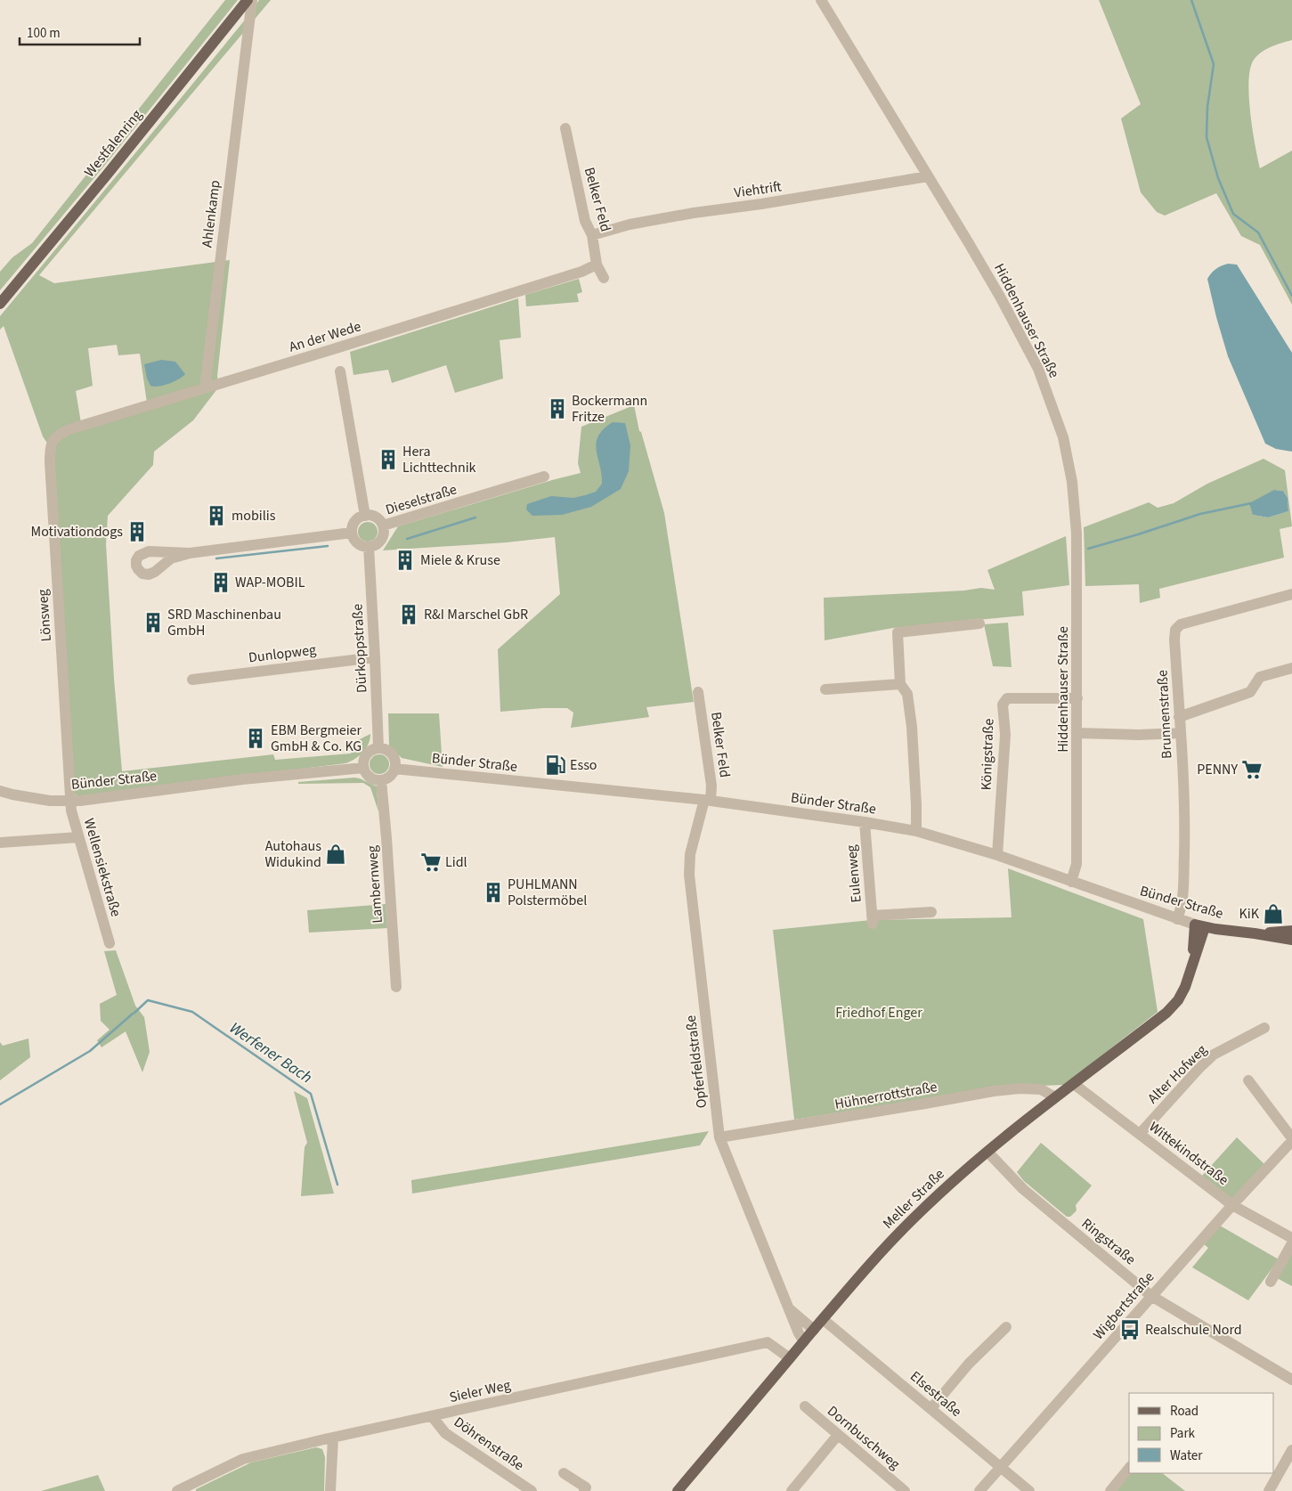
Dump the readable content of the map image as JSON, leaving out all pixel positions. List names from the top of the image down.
{
  "streets": {
    "main road": ["Westfalenring", "Bünder Straße", "Meller Straße"],
    "street": [
      "Viehtrift",
      "Belker Feld",
      "Ahlenkamp",
      "Hiddenhauser Straße",
      "An der Wede",
      "Dieselstraße",
      "Lönsweg",
      "Dürkoppstraße",
      "Dunlopweg",
      "Brunnenstraße",
      "Königstraße",
      "Wellensiekstraße",
      "Eulenweg",
      "Lambernweg",
      "Opferfeldstraße",
      "Alter Hofweg",
      "Hühnerrottstraße",
      "Wittekindstraße",
      "Ringstraße",
      "Wigbertstraße",
      "Sieler Weg",
      "Elsestraße",
      "Dornbuschweg",
      "Döhrenstraße"
    ]
  },
  "crossings": [
    ["Viehtrift", "Belker Feld"],
    ["Viehtrift", "Hiddenhauser Straße"],
    ["Belker Feld", "An der Wede"],
    ["Belker Feld", "Bünder Straße"],
    ["Belker Feld", "Opferfeldstraße"],
    ["Ahlenkamp", "An der Wede"],
    ["Hiddenhauser Straße", "Königstraße"],
    ["Hiddenhauser Straße", "Bünder Straße"],
    ["An der Wede", "Lönsweg"],
    ["Dieselstraße", "Dürkoppstraße"],
    ["Lönsweg", "Bünder Straße"],
    ["Lönsweg", "Wellensiekstraße"],
    ["Dürkoppstraße", "Dunlopweg"],
    ["Dürkoppstraße", "Bünder Straße"],
    ["Dürkoppstraße", "Lambernweg"],
    ["Brunnenstraße", "Bünder Straße"],
    ["Königstraße", "Bünder Straße"],
    ["Bünder Straße", "Wellensiekstraße"],
    ["Bünder Straße", "Eulenweg"],
    ["Bünder Straße", "Lambernweg"],
    ["Bünder Straße", "Opferfeldstraße"],
    ["Bünder Straße", "Meller Straße"],
    ["Opferfeldstraße", "Hühnerrottstraße"],
    ["Opferfeldstraße", "Meller Straße"],
    ["Alter Hofweg", "Wittekindstraße"],
    ["Hühnerrottstraße", "Meller Straße"],
    ["Wittekindstraße", "Meller Straße"],
    ["Wittekindstraße", "Wigbertstraße"],
    ["Meller Straße", "Ringstraße"],
    ["Meller Straße", "Sieler Weg"],
    ["Meller Straße", "Elsestraße"],
    ["Ringstraße", "Wigbertstraße"],
    ["Wigbertstraße", "Elsestraße"],
    ["Sieler Weg", "Döhrenstraße"]
  ],
  "water": ["Werfener Bach"],
  "parks": ["Friedhof Enger"],
  "places": {
    "building": [
      "Bockermann Fritze",
      "Hera Lichttechnik",
      "mobilis",
      "Motivationdogs",
      "Miele & Kruse",
      "WAP-MOBIL",
      "R&I Marschel GbR",
      "SRD Maschinenbau GmbH",
      "EBM Bergmeier GmbH & Co. KG",
      "PUHLMANN Polstermöbel"
    ],
    "fuel station": ["Esso"],
    "supermarket": ["PENNY", "Lidl"],
    "shop": ["Autohaus Widukind", "KiK"],
    "bus stop": ["Realschule Nord"]
  },
  "legend": ["Road", "Park", "Water"],
  "scale_bar": "100 m"
}
